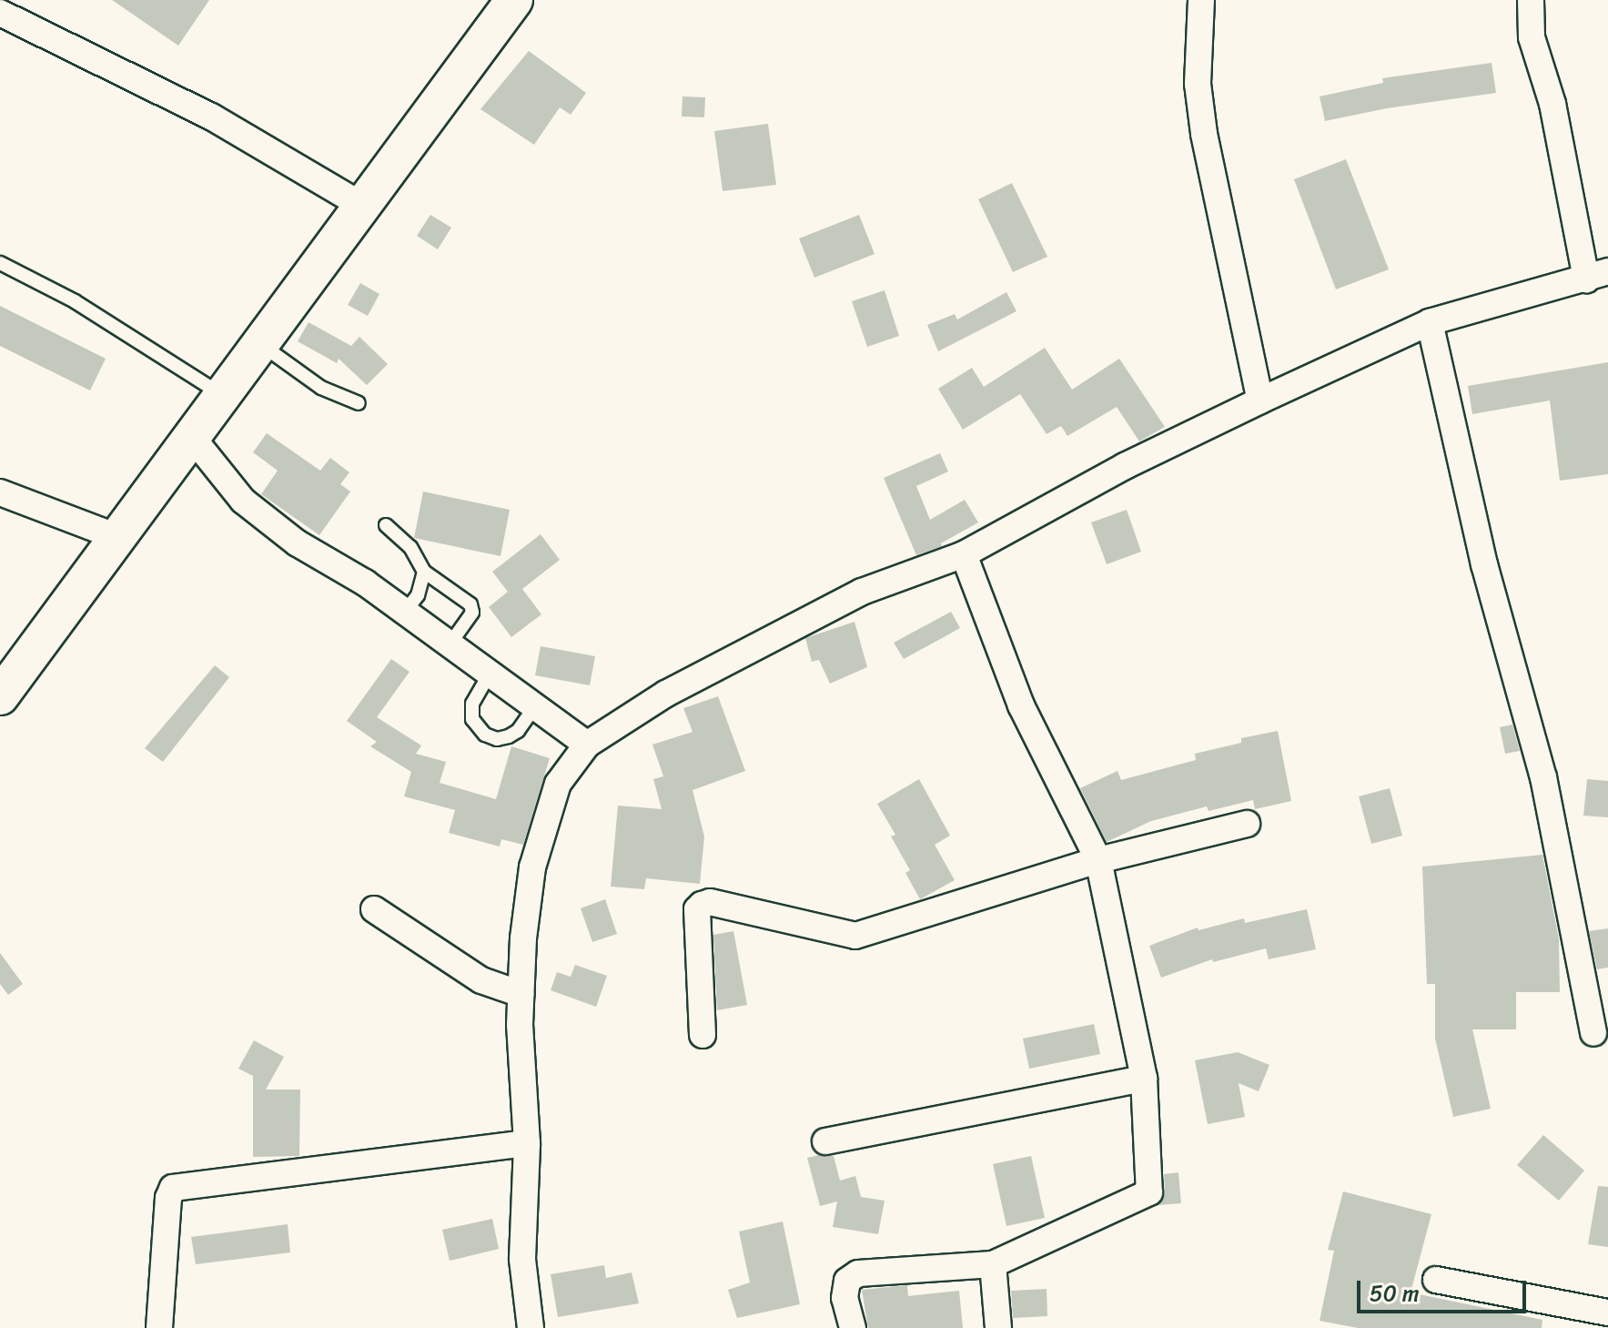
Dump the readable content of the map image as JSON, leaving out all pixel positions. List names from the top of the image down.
{
  "scale_bar": "50 m"
}
